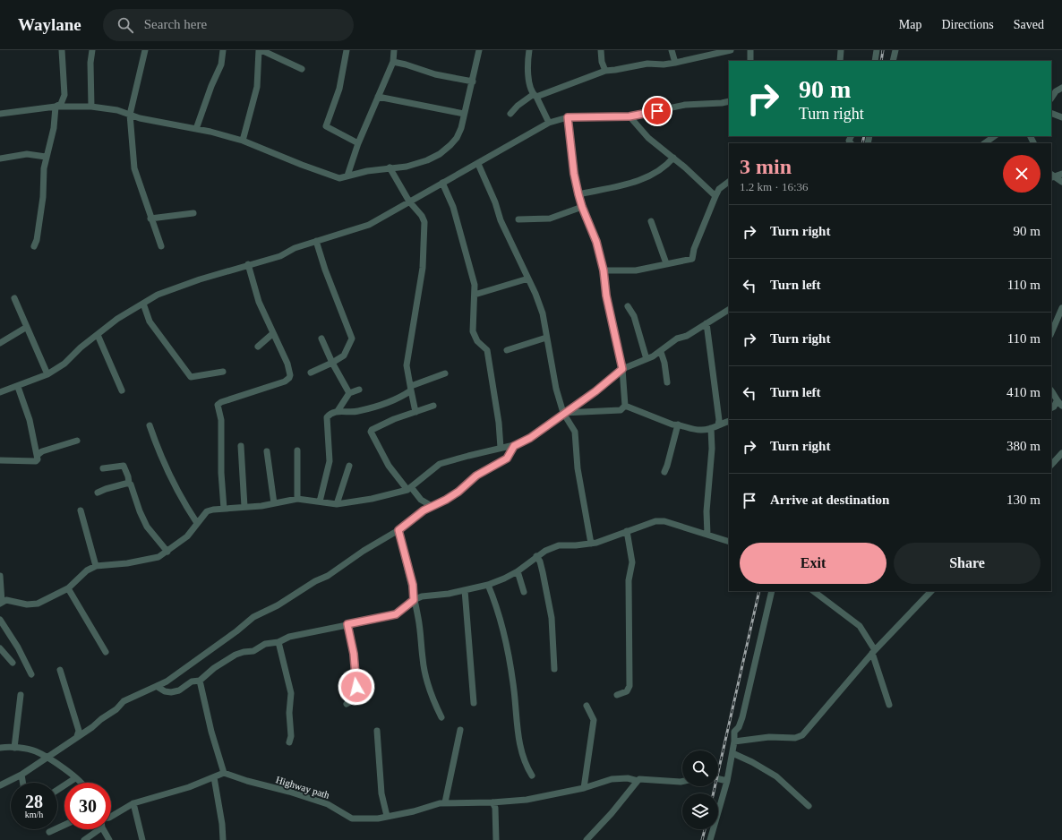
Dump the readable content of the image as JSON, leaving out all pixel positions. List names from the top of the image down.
{
  "streets": {
    "street": ["Highway path"]
  },
  "page": {
    "header": "Waylane",
    "search": "Search here",
    "nav": ["Map", "Directions", "Saved"],
    "turn": ["90 m", "Turn right"],
    "heading": ["3 min", "1.2 km · 16:36"],
    "list": [
      {
        "name": "Turn right",
        "value": "90 m"
      },
      {
        "name": "Turn left",
        "value": "110 m"
      },
      {
        "name": "Turn right",
        "value": "110 m"
      },
      {
        "name": "Turn left",
        "value": "410 m"
      },
      {
        "name": "Turn right",
        "value": "380 m"
      },
      {
        "name": "Arrive at destination",
        "value": "130 m"
      }
    ],
    "buttons": ["Exit", "Share"],
    "speed": "28 km/h",
    "limit": "30"
  }
}
